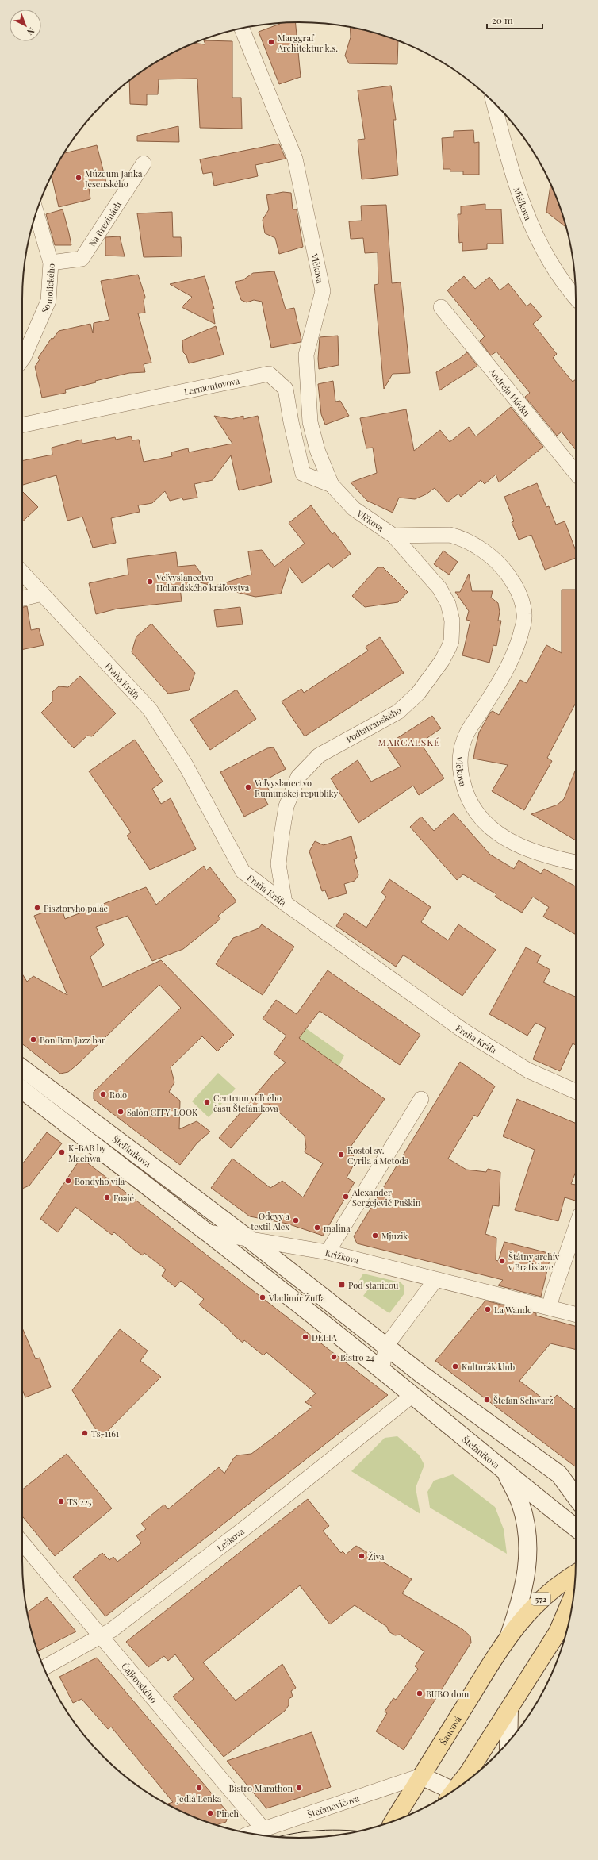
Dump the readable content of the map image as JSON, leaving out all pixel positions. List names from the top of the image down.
{
  "streets": {
    "main road": ["Štefánikova", "572", "Šancová"],
    "street": [
      "Mišíkova",
      "Na Brezinách",
      "Vlčkova",
      "Somolického",
      "Lermontovova",
      "Andreja Plávku",
      "Fraňa Kráľa",
      "Podtatranského",
      "Križkova",
      "Leškova",
      "Čajkovského",
      "Štefanovičova"
    ]
  },
  "crossings": [
    ["Na Brezinách", "Somolického"],
    ["Vlčkova", "Lermontovova"],
    ["Vlčkova", "Podtatranského"],
    ["Fraňa Kráľa", "Podtatranského"],
    ["Štefánikova", "Križkova"],
    ["Štefánikova", "Leškova"],
    ["Štefánikova", "Šancová"],
    ["Leškova", "Čajkovského"],
    ["Čajkovského", "Štefanovičova"],
    ["Šancová", "Štefanovičova"]
  ],
  "districts": ["MARCALSKÉ"],
  "places": {
    "other": [
      "Marggraf Architektur k.s.",
      "Múzeum Janka Jesenského",
      "Veľvyslanectvo Holandského kráľovstva",
      "Veľvyslanectvo Rumunskej republiky",
      "Pisztoryho palác",
      "Bon Bon Jazz bar",
      "Rolo",
      "Centrum voľného času Štefánikova",
      "Salón CITY-LOOK",
      "K-BAB by Maehwa",
      "Kostol sv. Cyrila a Metoda",
      "Bondyho vila",
      "Alexander Sergejevič Puškin",
      "Foajé",
      "Odevy a textil Alex",
      "malina",
      "Mjuzik",
      "Štátny archív v Bratislave",
      "Vladimír Žuffa",
      "La Wande",
      "DELIA",
      "Bistro 24",
      "Kulturák klub",
      "Štefan Schwarz",
      "Ts-1161",
      "TS 225",
      "Živa",
      "BUBO dom",
      "Jedlá Lenka",
      "Bistro Marathon",
      "Pinch"
    ],
    "transit": ["Pod stanicou"]
  },
  "scale_bar": "20 m",
  "north": "bottom right"
}
